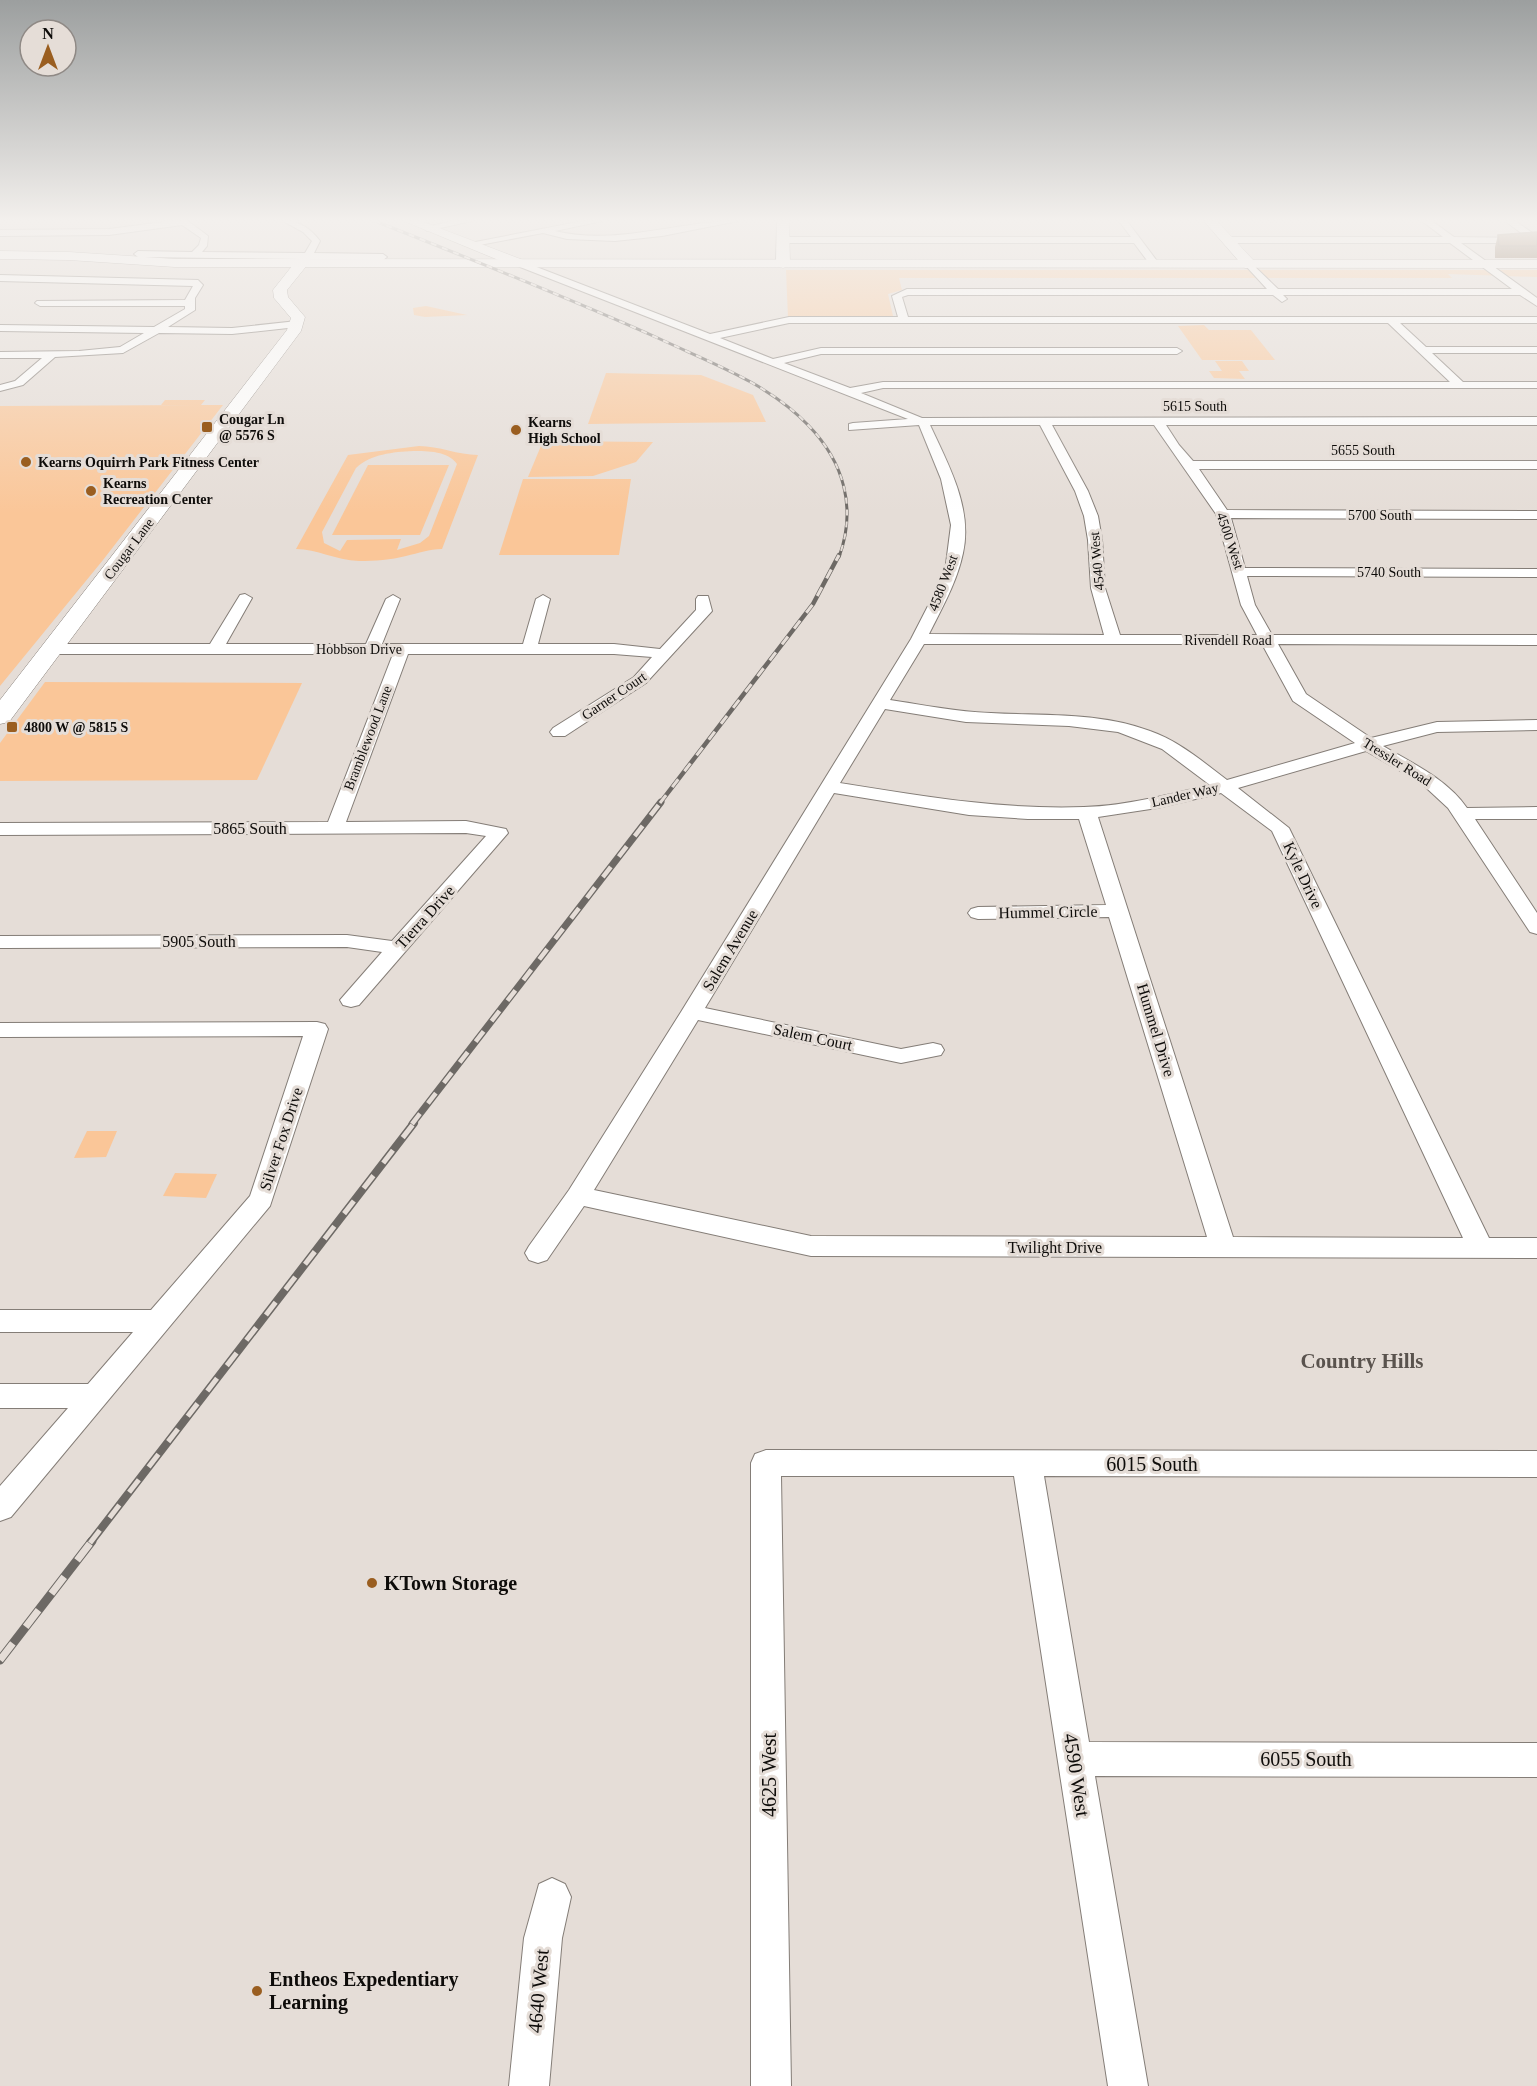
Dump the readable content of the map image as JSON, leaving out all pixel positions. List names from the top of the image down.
{
  "streets": {
    "main road": ["Cougar Lane"],
    "street": [
      "5615 South",
      "5655 South",
      "5700 South",
      "4500 West",
      "4540 West",
      "5740 South",
      "4580 West",
      "Rivendell Road",
      "Hobbson Drive",
      "Garner Court",
      "Bramblewood Lane",
      "Tressler Road",
      "Lander Way",
      "5865 South",
      "Kyle Drive",
      "Hummel Circle",
      "Tierra Drive",
      "5905 South",
      "Salem Avenue",
      "Hummel Drive",
      "Salem Court",
      "Silver Fox Drive",
      "Twilight Drive",
      "6015 South",
      "6055 South",
      "4625 West",
      "4590 West",
      "4640 West"
    ]
  },
  "crossings": [
    ["5615 South", "4500 West"],
    ["5615 South", "4540 West"],
    ["5615 South", "4580 West"],
    ["5655 South", "4500 West"],
    ["5700 South", "4500 West"],
    ["4500 West", "5740 South"],
    ["4500 West", "Rivendell Road"],
    ["4500 West", "Tressler Road"],
    ["Cougar Lane", "Hobbson Drive"],
    ["4540 West", "Rivendell Road"],
    ["4580 West", "Rivendell Road"],
    ["4580 West", "Kyle Drive"],
    ["4580 West", "Salem Avenue"],
    ["Rivendell Road", "Tressler Road"],
    ["Hobbson Drive", "Garner Court"],
    ["Hobbson Drive", "Bramblewood Lane"],
    ["Bramblewood Lane", "5865 South"],
    ["Tressler Road", "Lander Way"],
    ["Lander Way", "Kyle Drive"],
    ["Lander Way", "Salem Avenue"],
    ["Lander Way", "Hummel Drive"],
    ["5865 South", "Tierra Drive"],
    ["Kyle Drive", "Salem Avenue"],
    ["Kyle Drive", "Twilight Drive"],
    ["Hummel Circle", "Hummel Drive"],
    ["Tierra Drive", "5905 South"],
    ["Salem Avenue", "Salem Court"],
    ["Salem Avenue", "Twilight Drive"],
    ["Hummel Drive", "Twilight Drive"],
    ["6015 South", "4625 West"],
    ["6015 South", "4590 West"],
    ["6055 South", "4590 West"]
  ],
  "districts": ["Country Hills"],
  "places": {
    "transit": ["Cougar Ln @ 5576 S", "4800 W @ 5815 S"],
    "other": [
      "Kearns High School",
      "Kearns Oquirrh Park Fitness Center",
      "Kearns Recreation Center",
      "KTown Storage",
      "Entheos Expedentiary Learning"
    ]
  },
  "north": "top"
}
